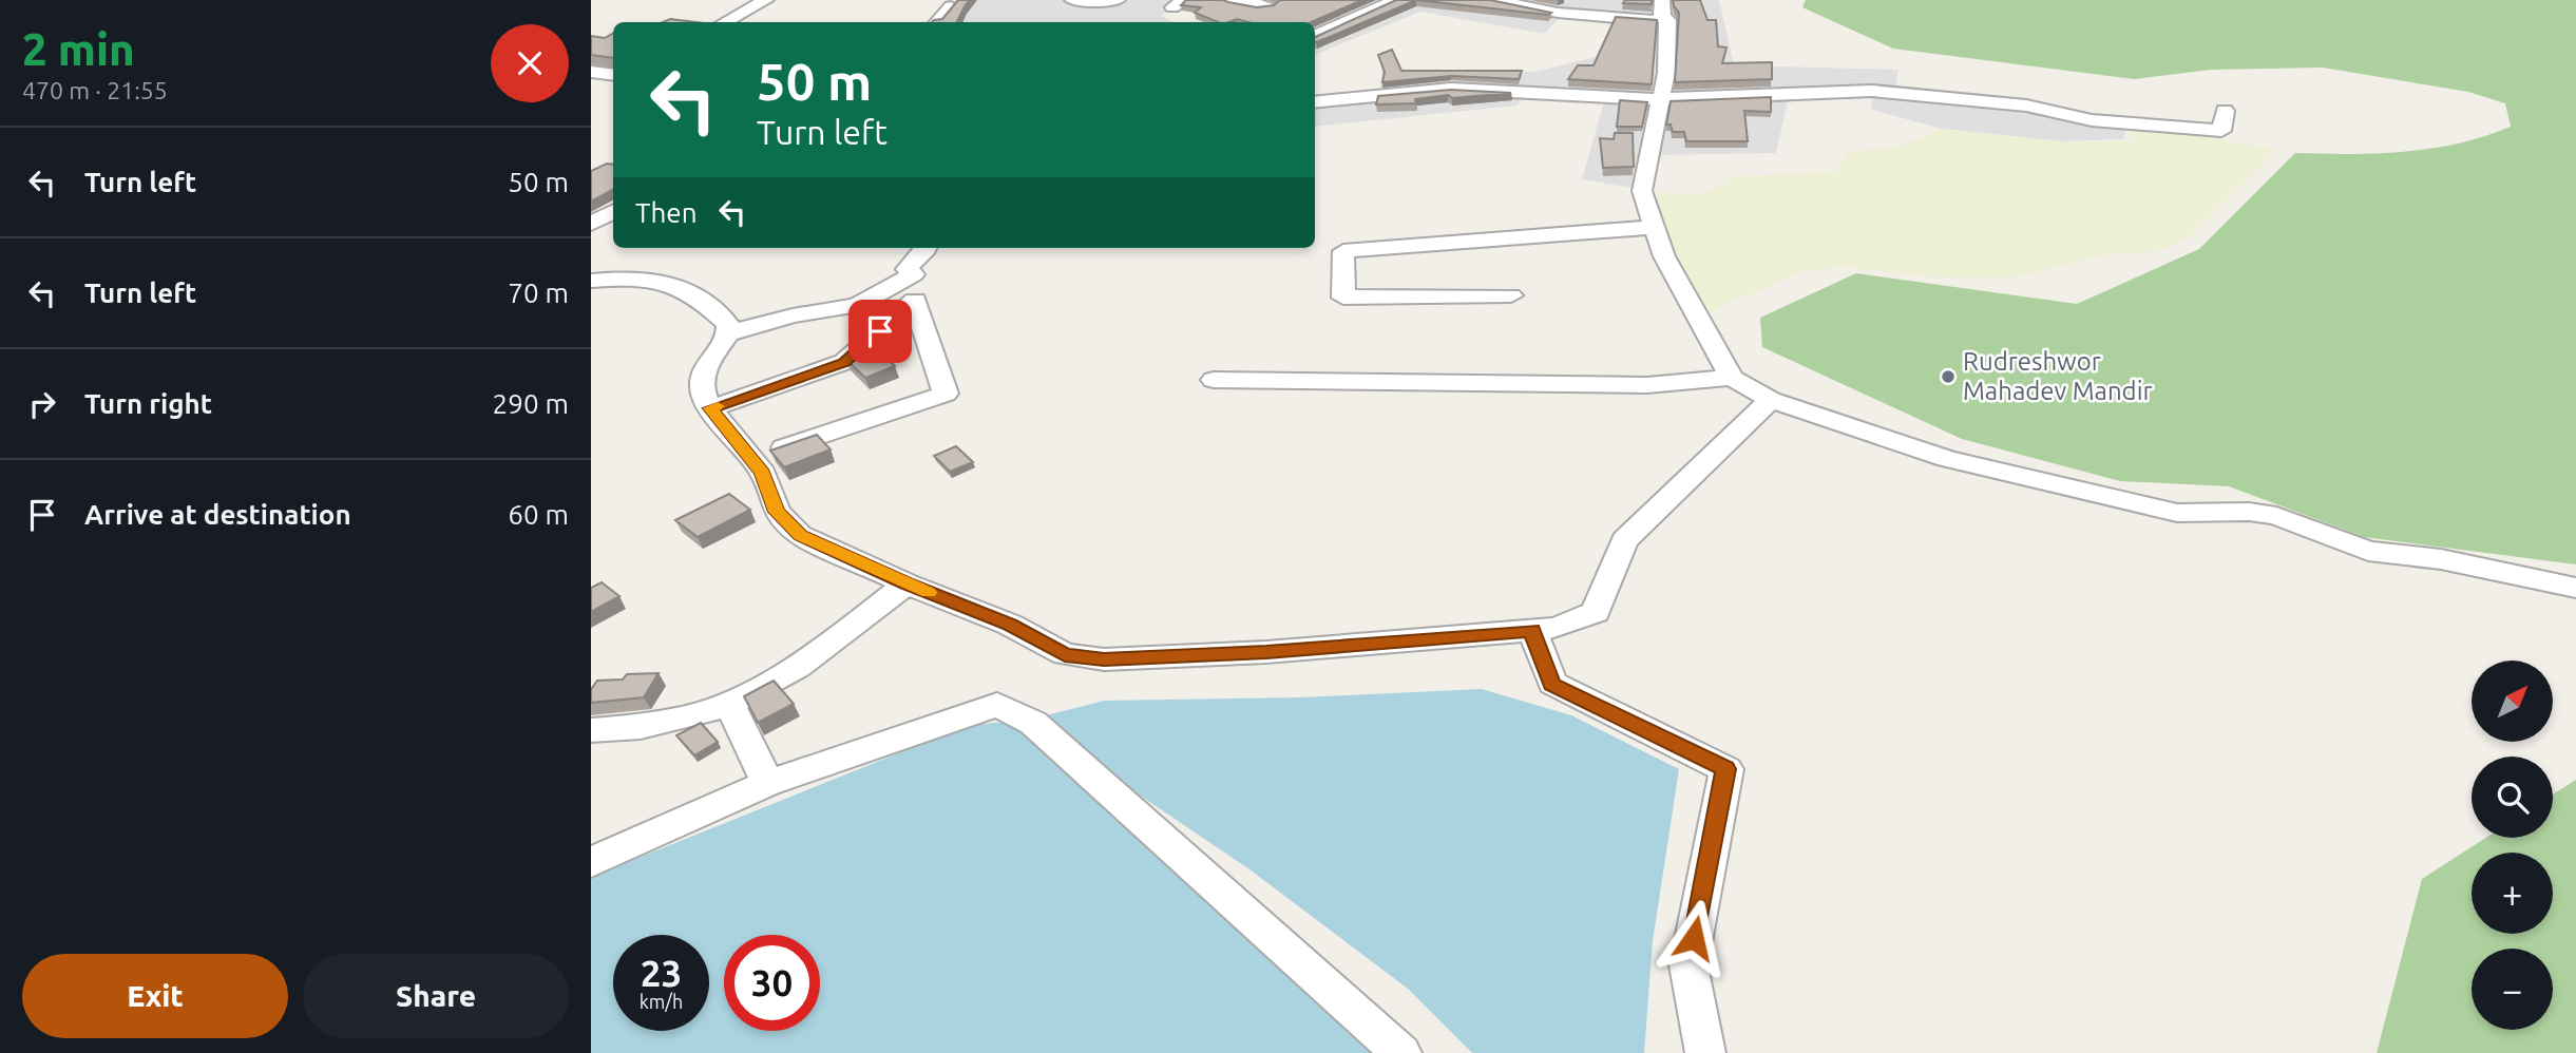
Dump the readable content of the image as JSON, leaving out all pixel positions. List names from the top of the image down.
{
  "places": ["Rudreshwor Mahadev Mandir"],
  "north": "top right",
  "page": {
    "heading": ["2 min", "470 m · 21:55"],
    "turn": ["50 m", "Turn left"],
    "list": [
      {
        "name": "Turn left",
        "value": "50 m"
      },
      {
        "name": "Turn left",
        "value": "70 m"
      },
      {
        "name": "Turn right",
        "value": "290 m"
      },
      {
        "name": "Arrive at destination",
        "value": "60 m"
      }
    ],
    "then": "Then",
    "map_buttons": ["+", "−"],
    "speed": "23 km/h",
    "limit": "30",
    "buttons": ["Exit", "Share"]
  }
}
